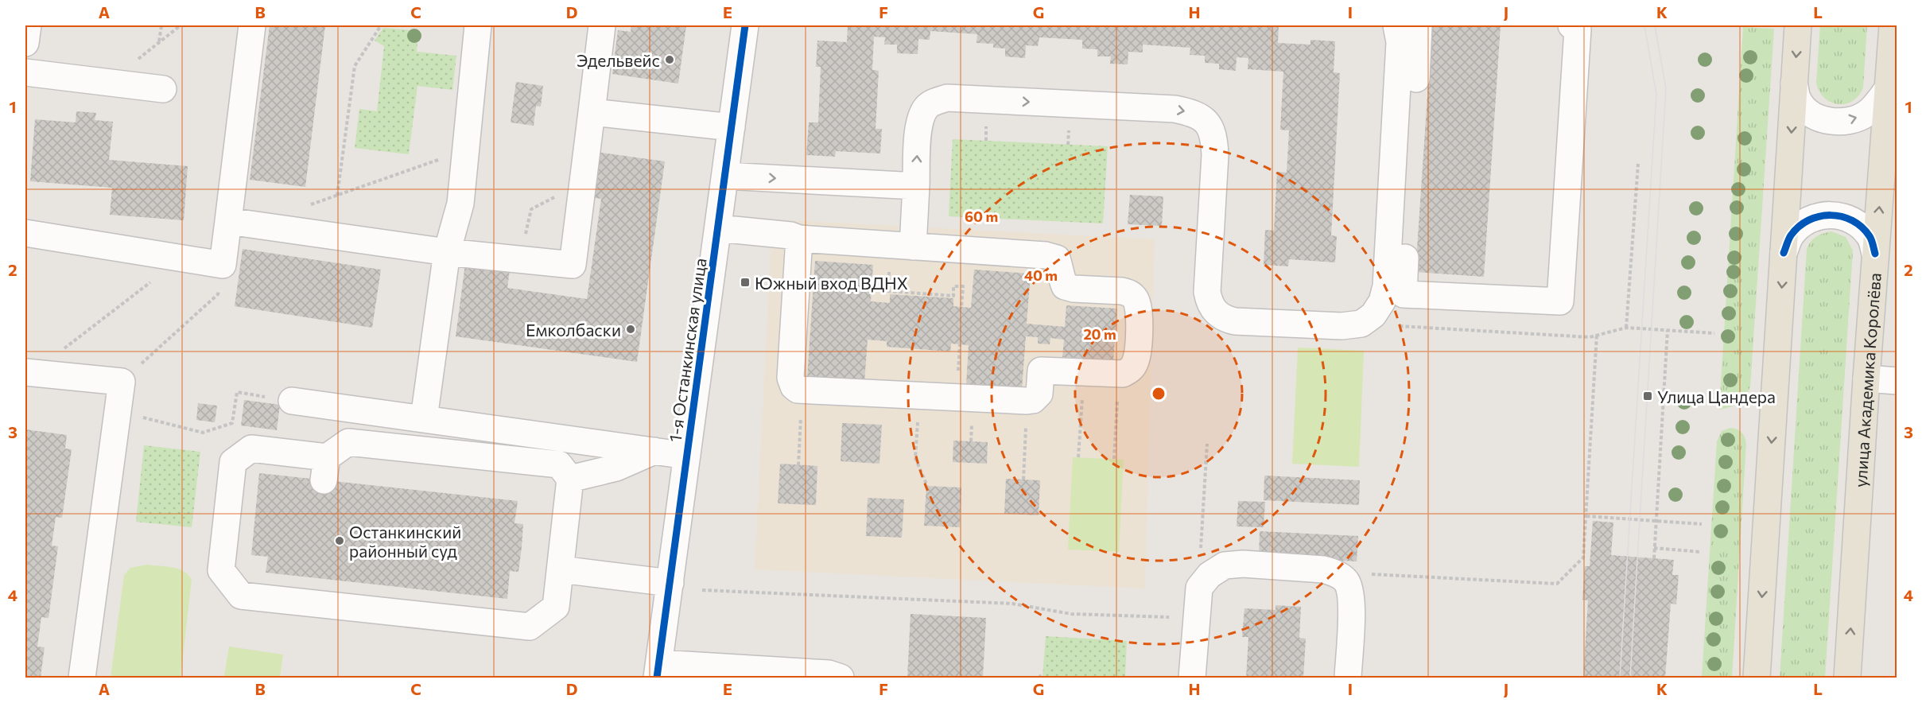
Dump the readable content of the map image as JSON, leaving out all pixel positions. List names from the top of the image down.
{
  "streets": {
    "main road": ["улица Академика Королёва"],
    "street": ["1-я Останкинская улица"]
  },
  "places": {
    "other": ["Эдельвейс", "Емколбаски", "Останкинский районный суд"],
    "transit": ["Южный вход ВДНХ", "Улица Цандера"]
  },
  "grid": {
    "columns": [
      "A",
      "B",
      "C",
      "D",
      "E",
      "F",
      "G",
      "H",
      "I",
      "J",
      "K",
      "L"
    ],
    "rows": [
      "1",
      "2",
      "3",
      "4"
    ]
  },
  "rings": ["60 m", "40 m", "20 m"]
}
